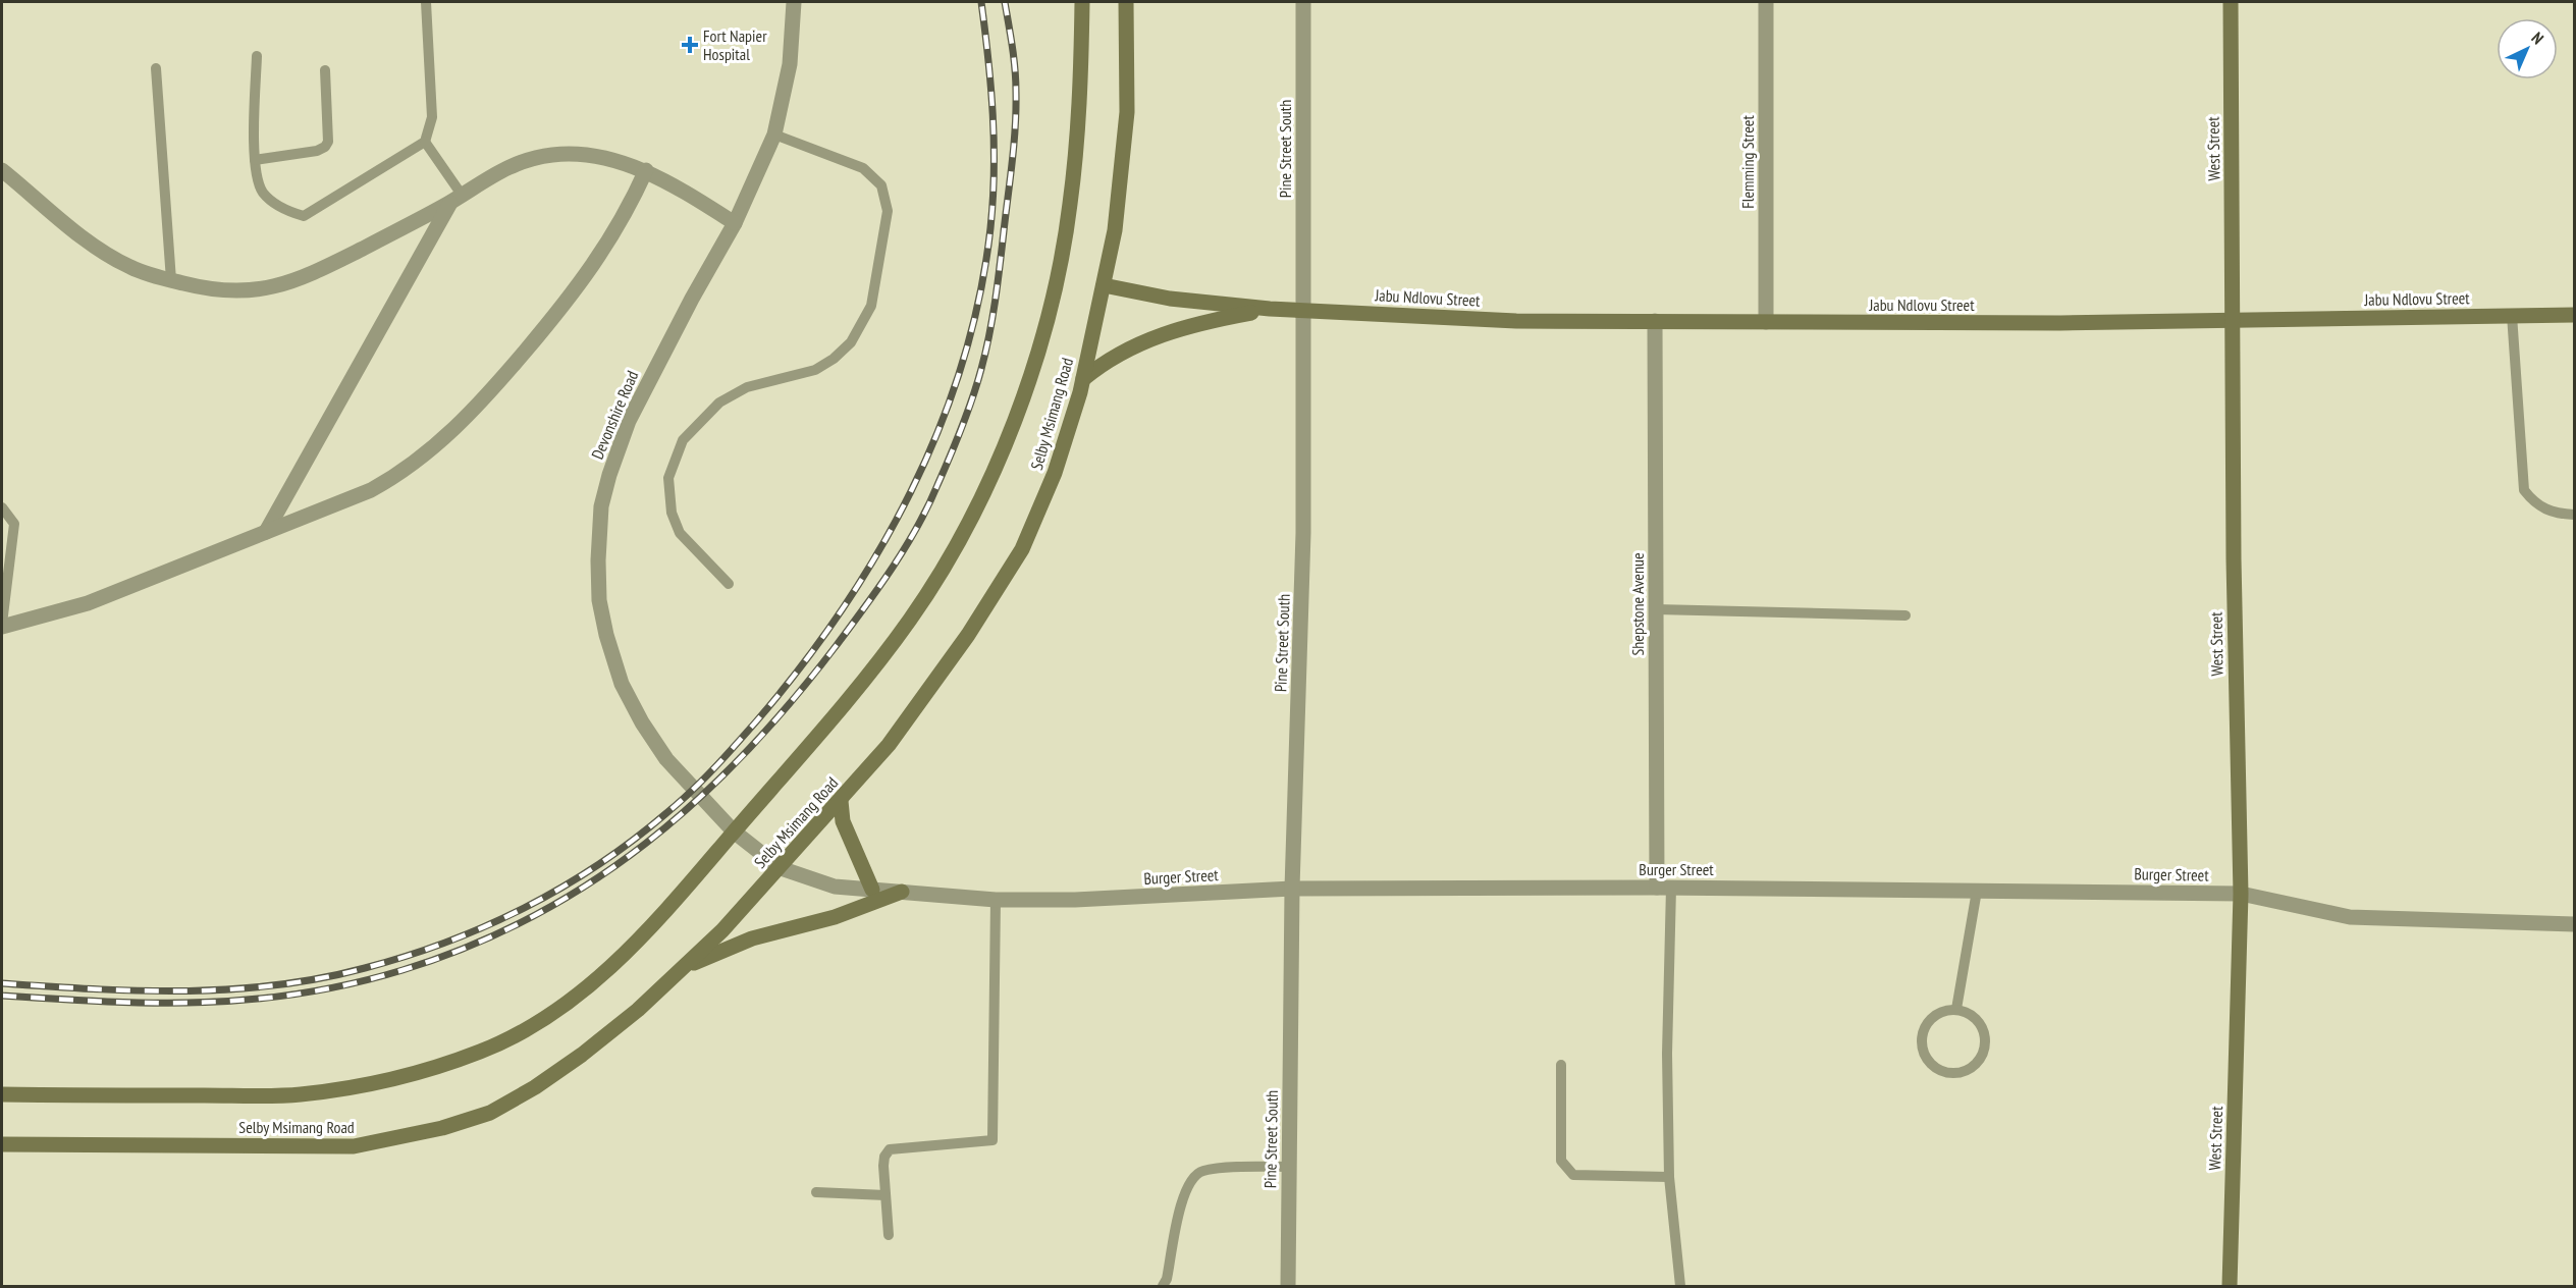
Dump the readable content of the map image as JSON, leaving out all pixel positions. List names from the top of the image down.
{
  "streets": {
    "main road": ["West Street", "Jabu Ndlovu Street", "Selby Msimang Road"],
    "street": [
      "Pine Street South",
      "Flemming Street",
      "Devonshire Road",
      "Shepstone Avenue",
      "Burger Street"
    ]
  },
  "crossings": [
    ["Pine Street South", "Jabu Ndlovu Street"],
    ["Pine Street South", "Burger Street"],
    ["West Street", "Jabu Ndlovu Street"],
    ["West Street", "Burger Street"],
    ["Flemming Street", "Jabu Ndlovu Street"],
    ["Jabu Ndlovu Street", "Selby Msimang Road"],
    ["Jabu Ndlovu Street", "Shepstone Avenue"],
    ["Selby Msimang Road", "Devonshire Road"],
    ["Selby Msimang Road", "Burger Street"],
    ["Devonshire Road", "Burger Street"],
    ["Shepstone Avenue", "Burger Street"]
  ],
  "places": {
    "health": ["Fort Napier Hospital"]
  },
  "north": "top right"
}
